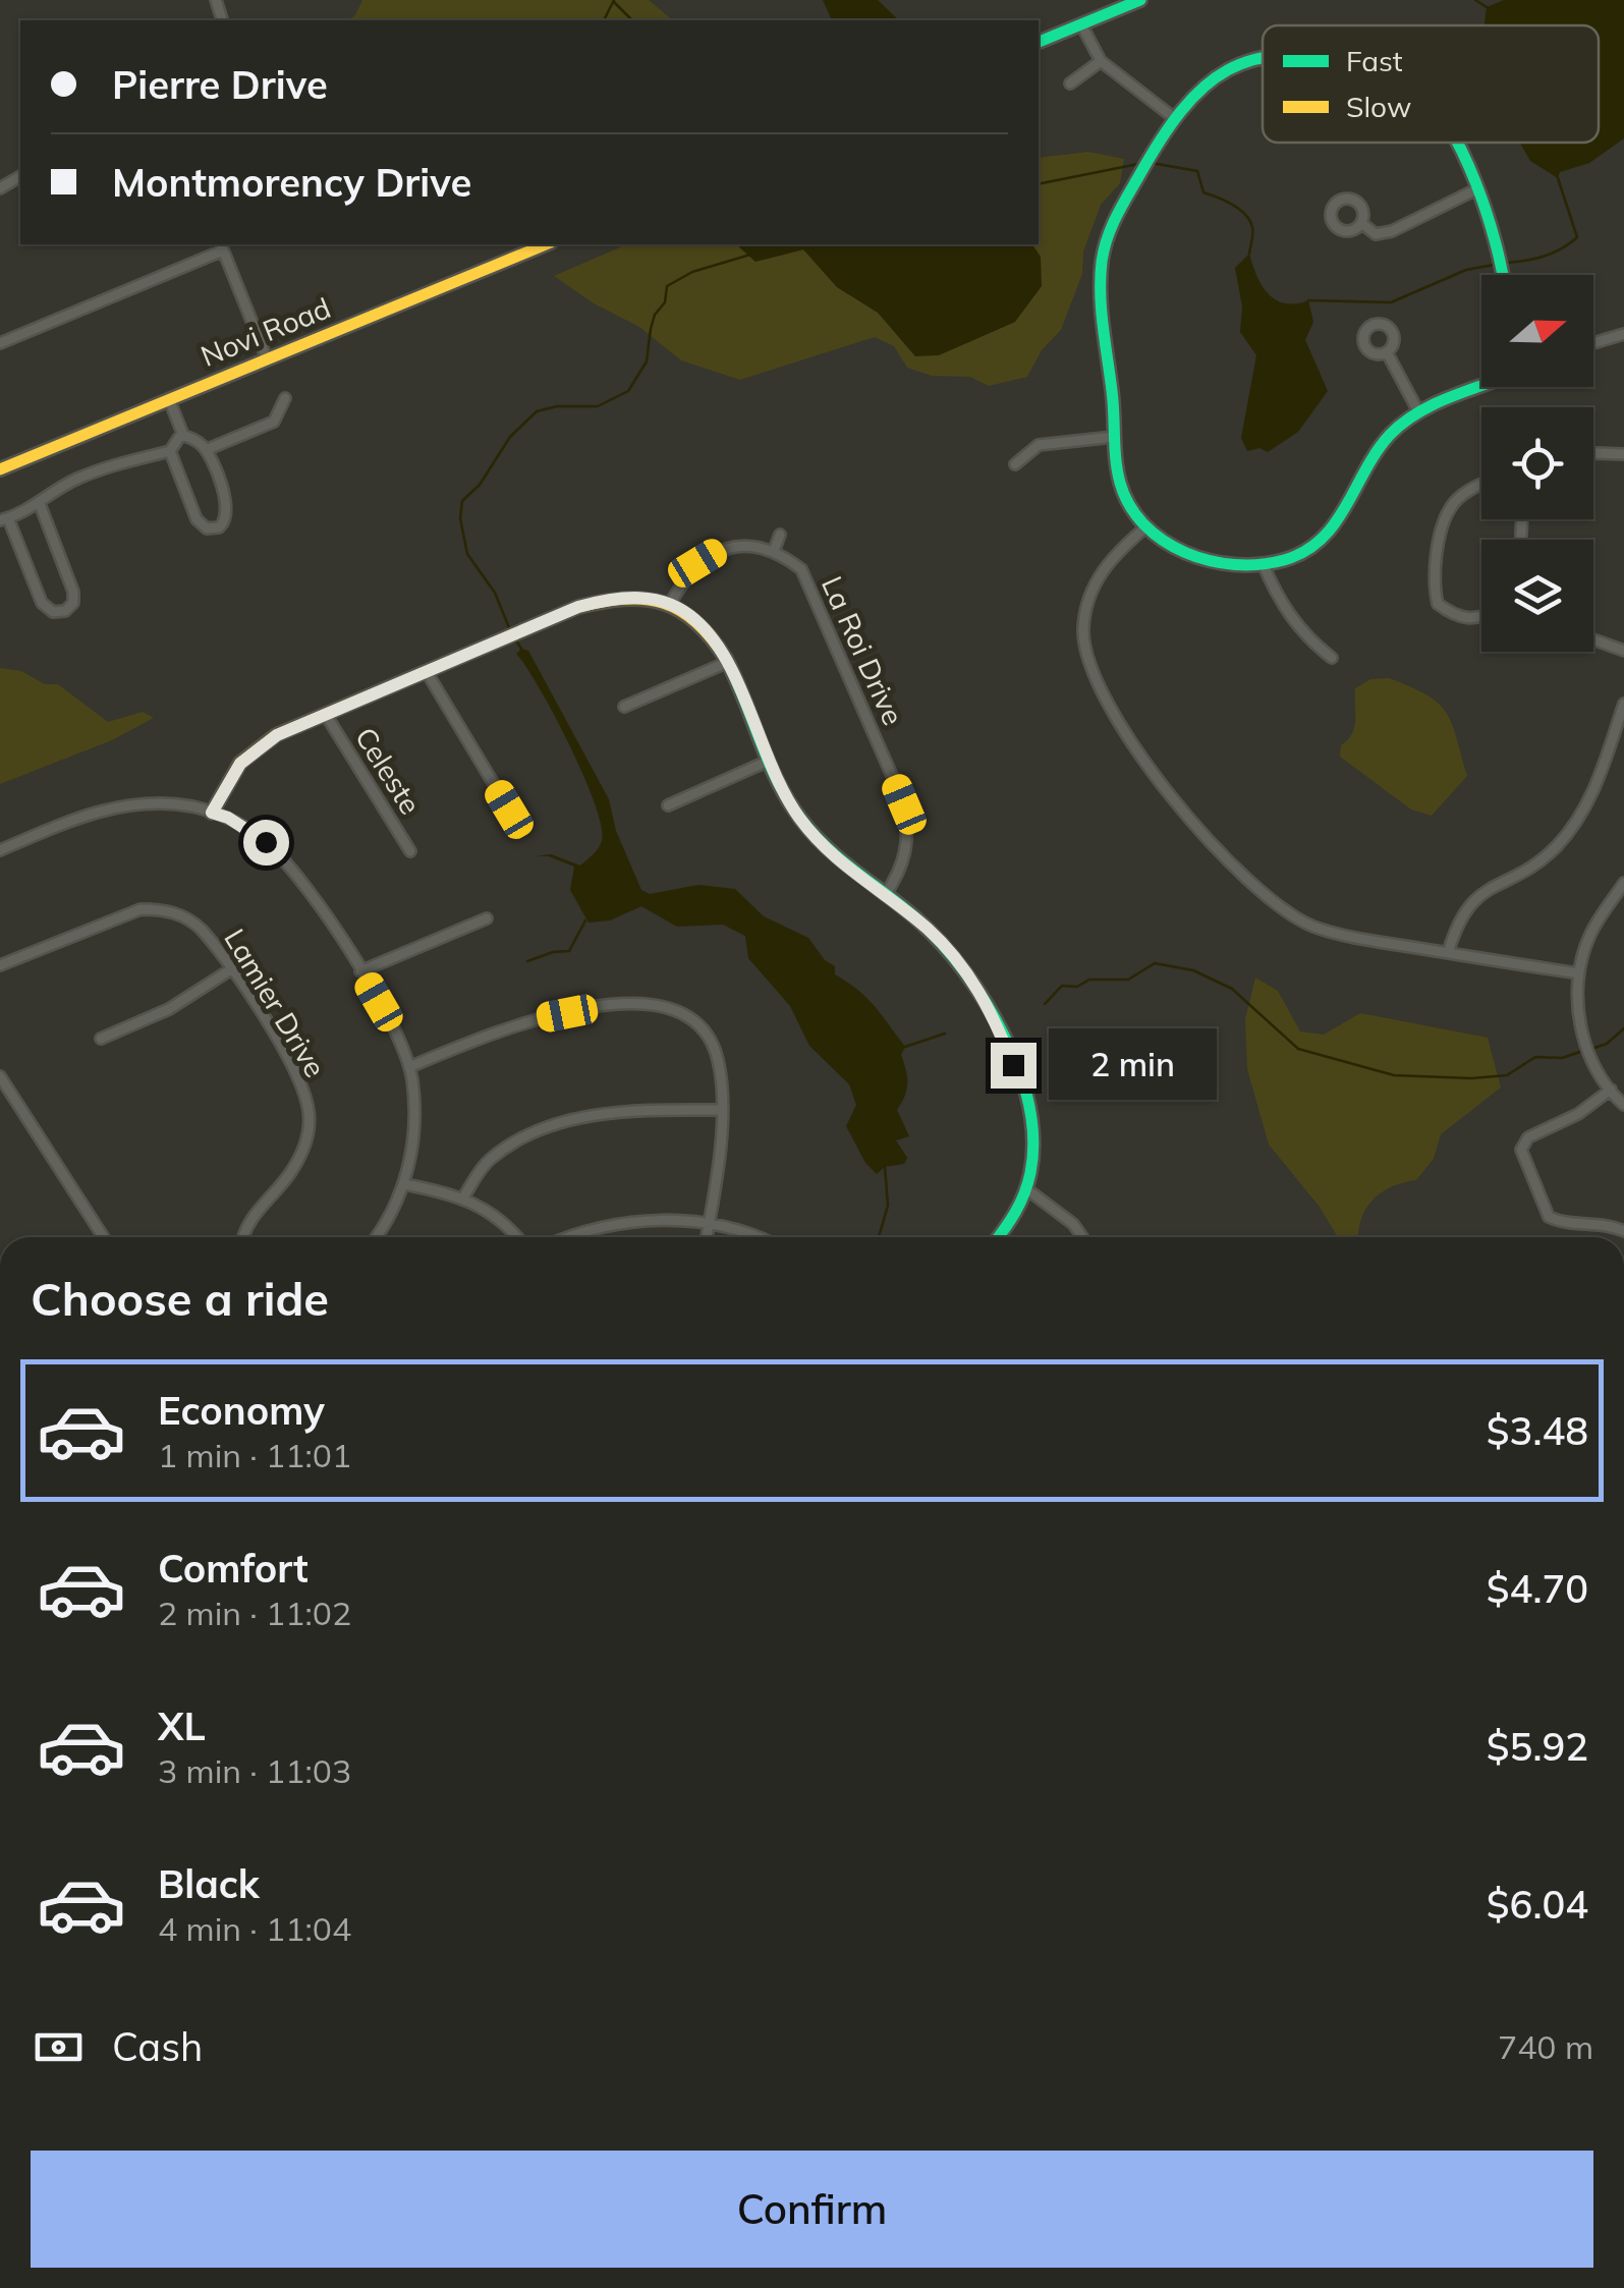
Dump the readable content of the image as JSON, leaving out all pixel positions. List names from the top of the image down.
{
  "streets": {
    "street": [
      "Novi Road",
      "La Roi Drive",
      "Celeste",
      "Lamier Drive"
    ]
  },
  "legend": ["Fast", "Slow"],
  "north": "right",
  "page": {
    "banner": ["Pierre Drive", "Montmorency Drive"],
    "bubble": "2 min",
    "heading": "Choose a ride",
    "list": [
      {
        "name": "Economy",
        "note": "1 min · 11:01",
        "value": "$3.48"
      },
      {
        "name": "Comfort",
        "note": "2 min · 11:02",
        "value": "$4.70"
      },
      {
        "name": "XL",
        "note": "3 min · 11:03",
        "value": "$5.92"
      },
      {
        "name": "Black",
        "note": "4 min · 11:04",
        "value": "$6.04"
      }
    ],
    "pay": ["Cash", "740 m"],
    "buttons": "Confirm"
  }
}
